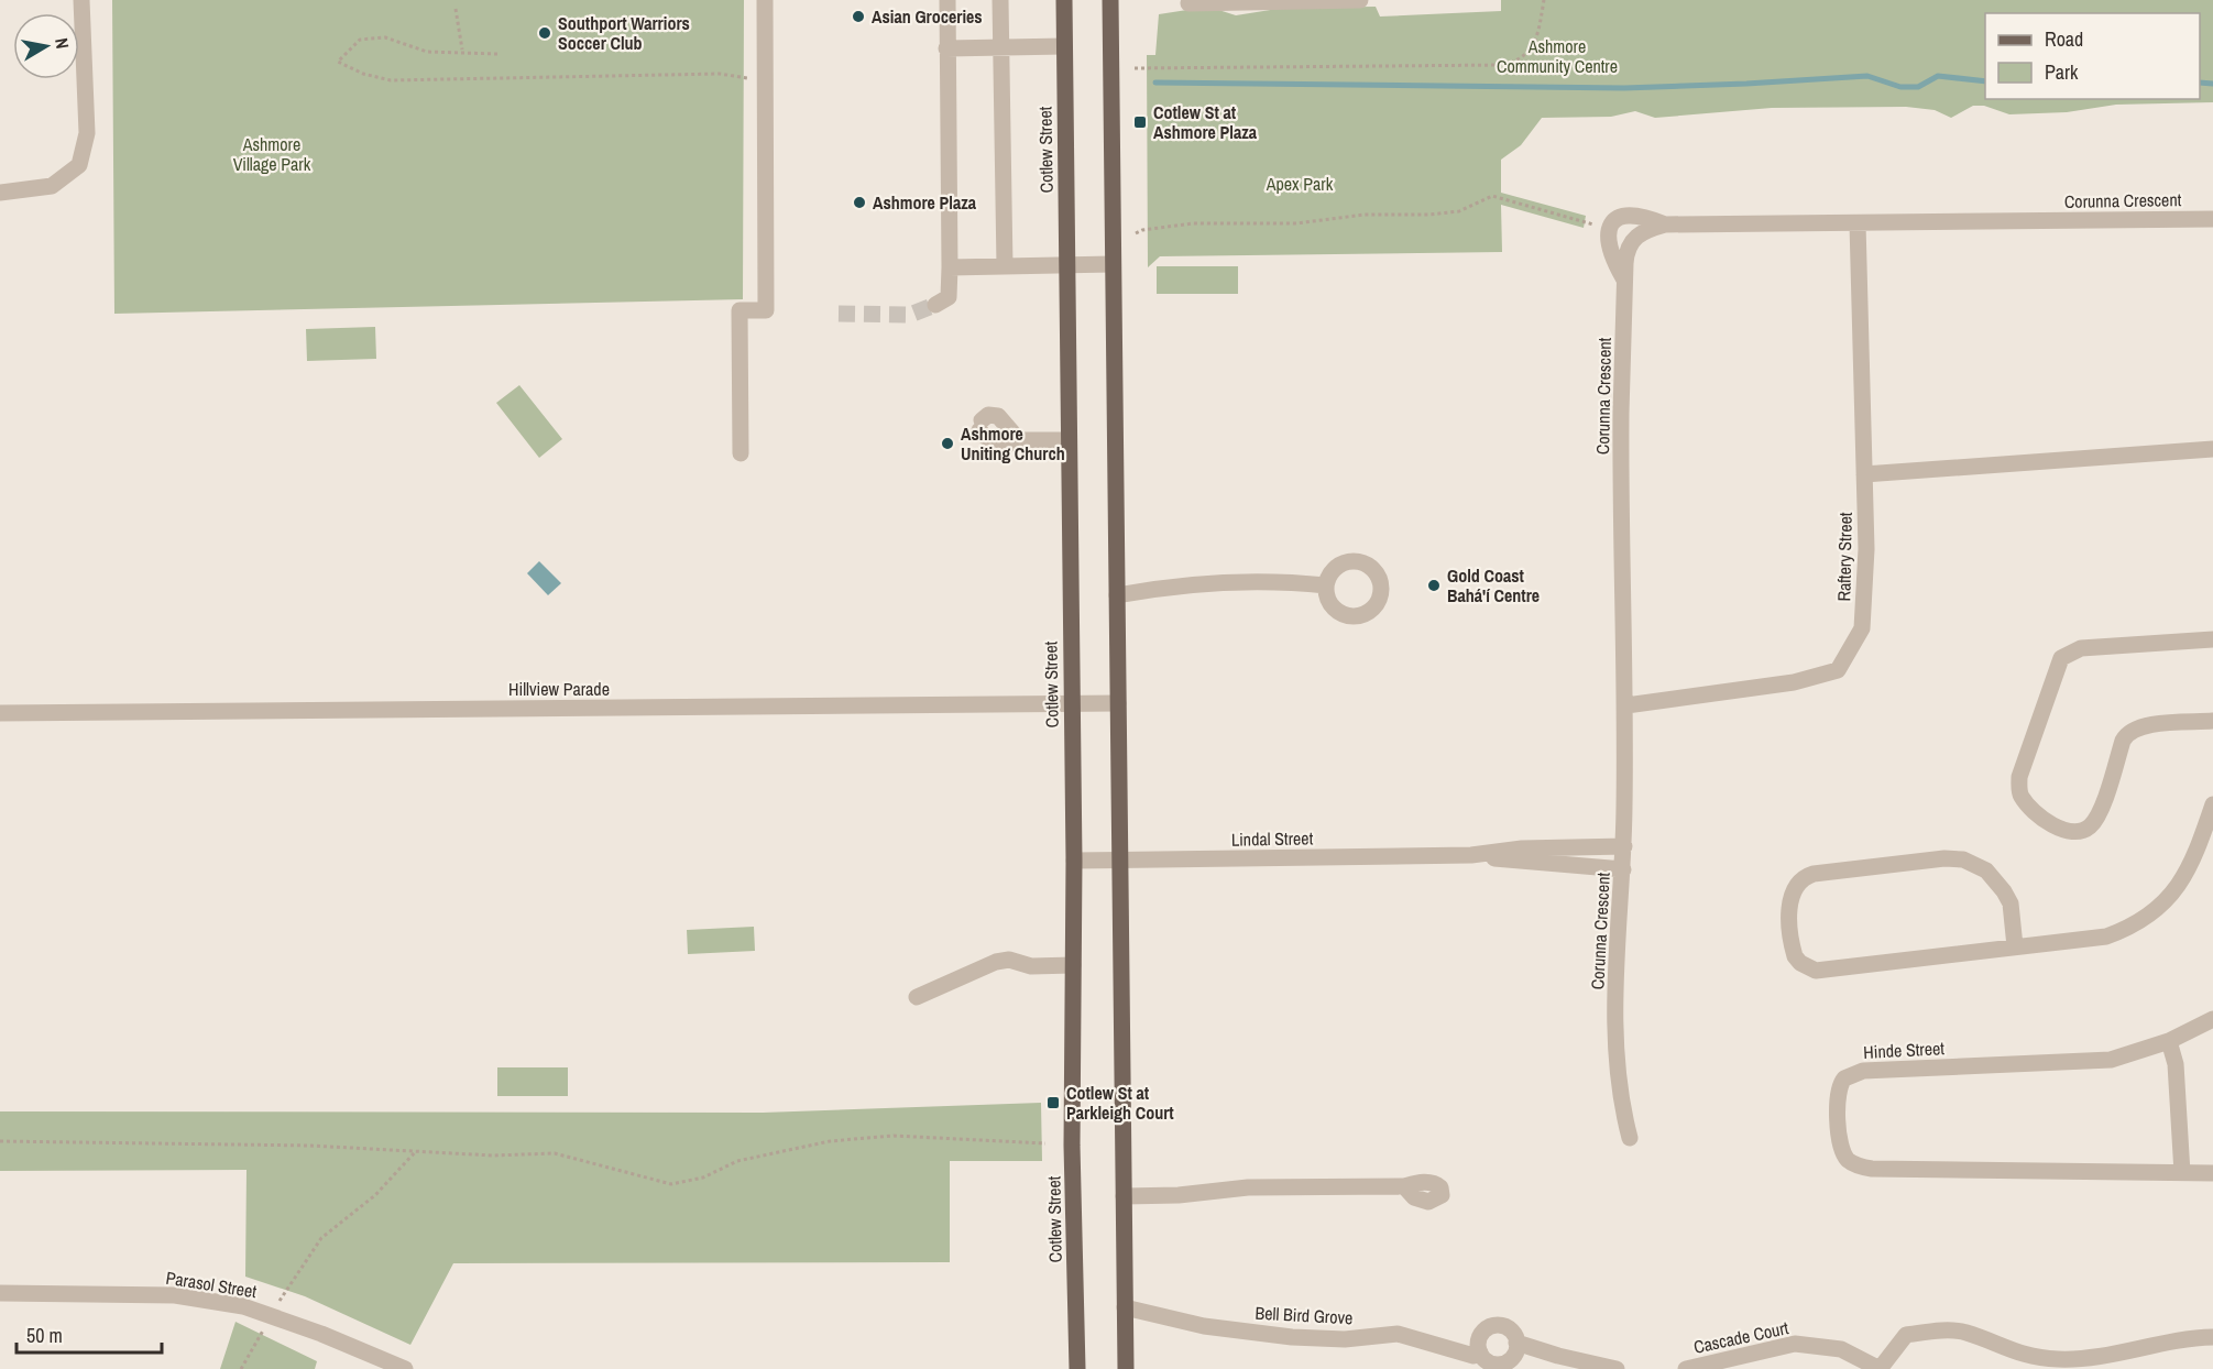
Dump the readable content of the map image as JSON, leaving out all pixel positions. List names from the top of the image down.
{
  "streets": {
    "main road": ["Cotlew Street"],
    "street": [
      "Corunna Crescent",
      "Raftery Street",
      "Hillview Parade",
      "Lindal Street",
      "Hinde Street",
      "Parasol Street",
      "Bell Bird Grove",
      "Cascade Court"
    ]
  },
  "crossings": [
    ["Cotlew Street", "Hillview Parade"],
    ["Cotlew Street", "Lindal Street"],
    ["Corunna Crescent", "Raftery Street"],
    ["Corunna Crescent", "Lindal Street"]
  ],
  "parks": ["Ashmore Community Centre", "Ashmore Village Park", "Apex Park"],
  "places": {
    "other": [
      "Asian Groceries",
      "Southport Warriors Soccer Club",
      "Ashmore Plaza",
      "Ashmore Uniting Church",
      "Gold Coast Bahá'í Centre"
    ],
    "transit": ["Cotlew St at Ashmore Plaza", "Cotlew St at Parkleigh Court"]
  },
  "legend": ["Road", "Park"],
  "scale_bar": "50 m",
  "north": "right"
}
